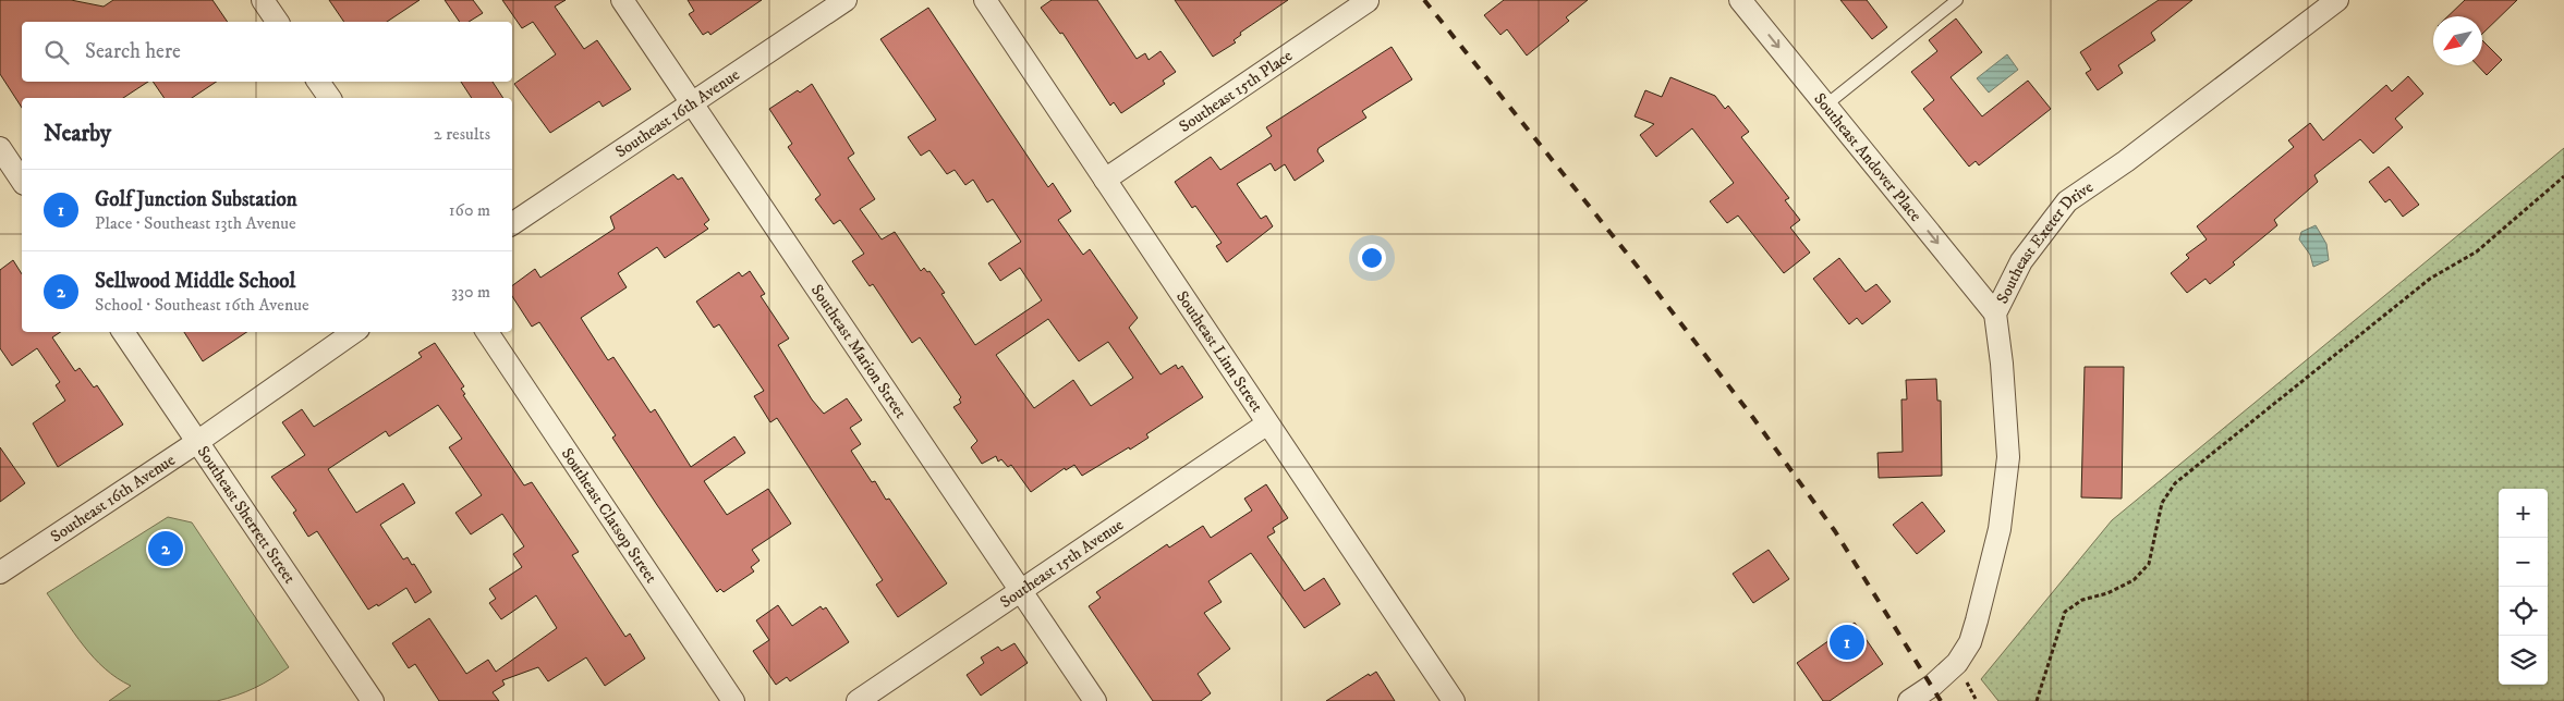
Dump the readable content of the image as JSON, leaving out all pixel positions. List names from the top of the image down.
{
  "streets": {
    "street": [
      "Southeast 15th Place",
      "Southeast 16th Avenue",
      "Southeast Andover Place",
      "Southeast Exeter Drive",
      "Southeast Marion Street",
      "Southeast Linn Street",
      "Southeast Sherrett Street",
      "Southeast Clatsop Street",
      "Southeast 15th Avenue"
    ]
  },
  "crossings": [
    ["Southeast 15th Place", "Southeast Linn Street"],
    ["Southeast 16th Avenue", "Southeast Marion Street"],
    ["Southeast 16th Avenue", "Southeast Sherrett Street"],
    ["Southeast Andover Place", "Southeast Exeter Drive"],
    ["Southeast Marion Street", "Southeast 15th Avenue"],
    ["Southeast Linn Street", "Southeast 15th Avenue"]
  ],
  "one_way": ["Southeast Andover Place"],
  "north": "bottom left",
  "page": {
    "search": "Search here",
    "heading": ["Nearby", "2 results"],
    "list": [
      {
        "mark": "1",
        "name": "Golf Junction Substation",
        "note": "Place · Southeast 13th Avenue",
        "value": "160 m"
      },
      {
        "mark": "2",
        "name": "Sellwood Middle School",
        "note": "School · Southeast 16th Avenue",
        "value": "330 m"
      }
    ],
    "map_buttons": ["+", "−"],
    "pins": ["2", "1"]
  }
}
